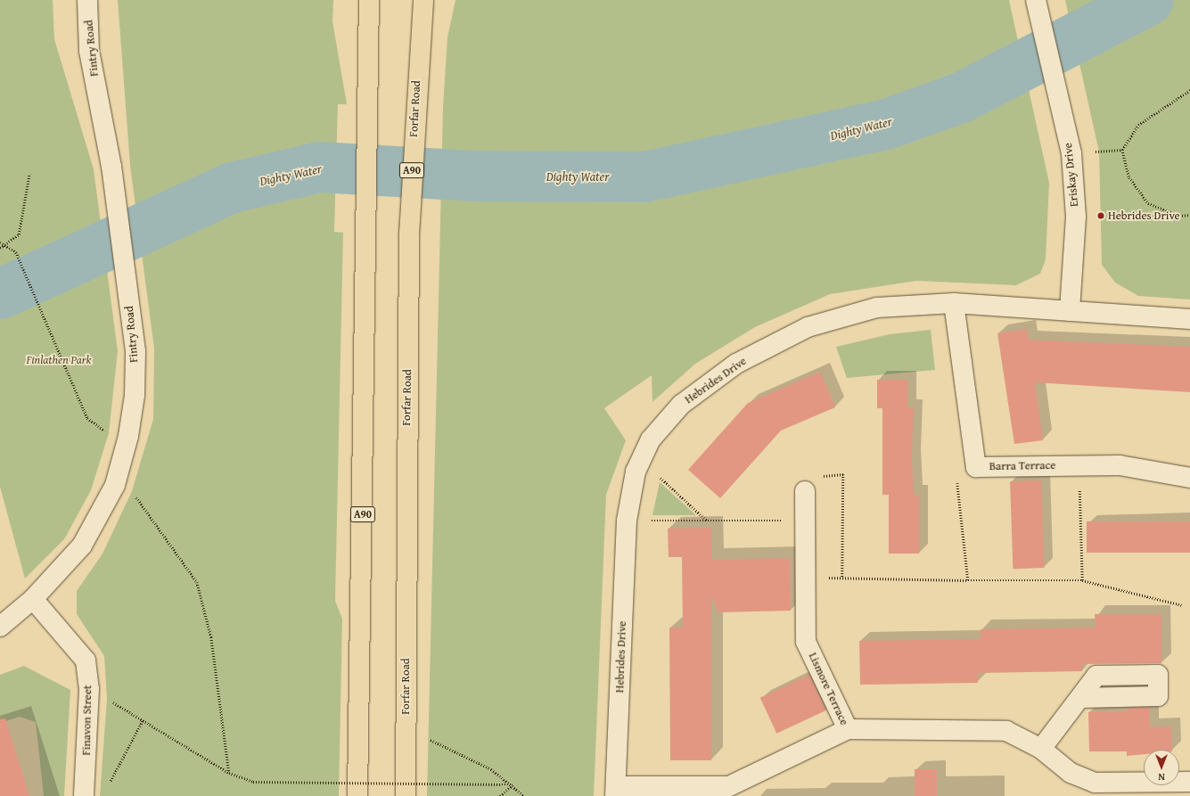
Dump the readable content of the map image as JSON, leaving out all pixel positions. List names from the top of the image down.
{
  "streets": {
    "highway": ["Forfar Road", "A90"],
    "street": [
      "Fintry Road",
      "Eriskay Drive",
      "Hebrides Drive",
      "Barra Terrace",
      "Lismore Terrace",
      "Finavon Street"
    ]
  },
  "crossings": [
    ["Fintry Road", "Finavon Street"],
    ["Eriskay Drive", "Hebrides Drive"],
    ["Hebrides Drive", "Barra Terrace"],
    ["Hebrides Drive", "Lismore Terrace"]
  ],
  "water": ["Dighty Water"],
  "parks": ["Finlathen Park"],
  "places": ["Hebrides Drive"],
  "north": "bottom"
}
